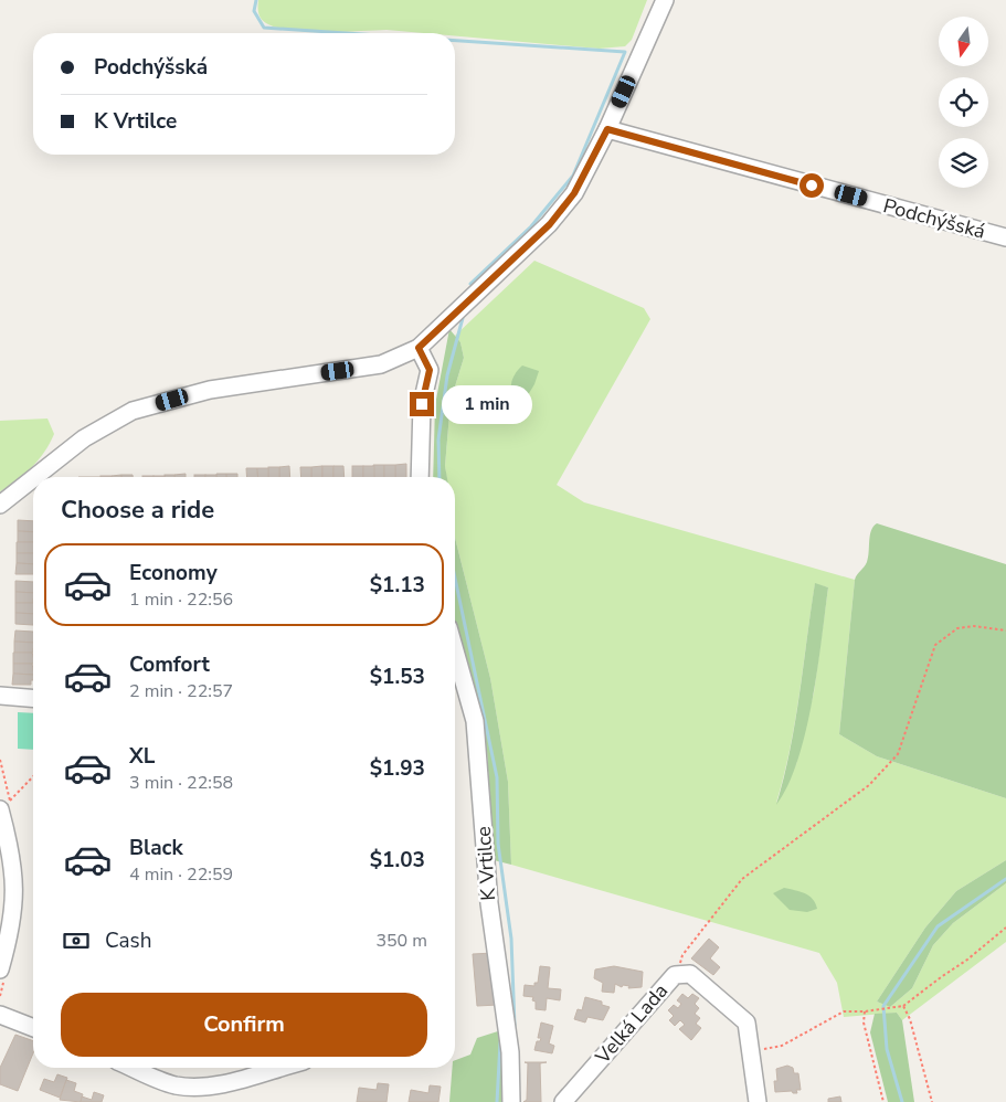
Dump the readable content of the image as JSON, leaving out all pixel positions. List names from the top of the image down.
{
  "streets": {
    "street": ["Podchýšská", "K Vrtilce", "Velká Lada"]
  },
  "north": "bottom",
  "page": {
    "banner": ["Podchýšská", "K Vrtilce"],
    "bubble": "1 min",
    "heading": "Choose a ride",
    "list": [
      {
        "name": "Economy",
        "note": "1 min · 22:56",
        "value": "$1.13"
      },
      {
        "name": "Comfort",
        "note": "2 min · 22:57",
        "value": "$1.53"
      },
      {
        "name": "XL",
        "note": "3 min · 22:58",
        "value": "$1.93"
      },
      {
        "name": "Black",
        "note": "4 min · 22:59",
        "value": "$1.03"
      }
    ],
    "pay": ["Cash", "350 m"],
    "buttons": "Confirm"
  }
}
